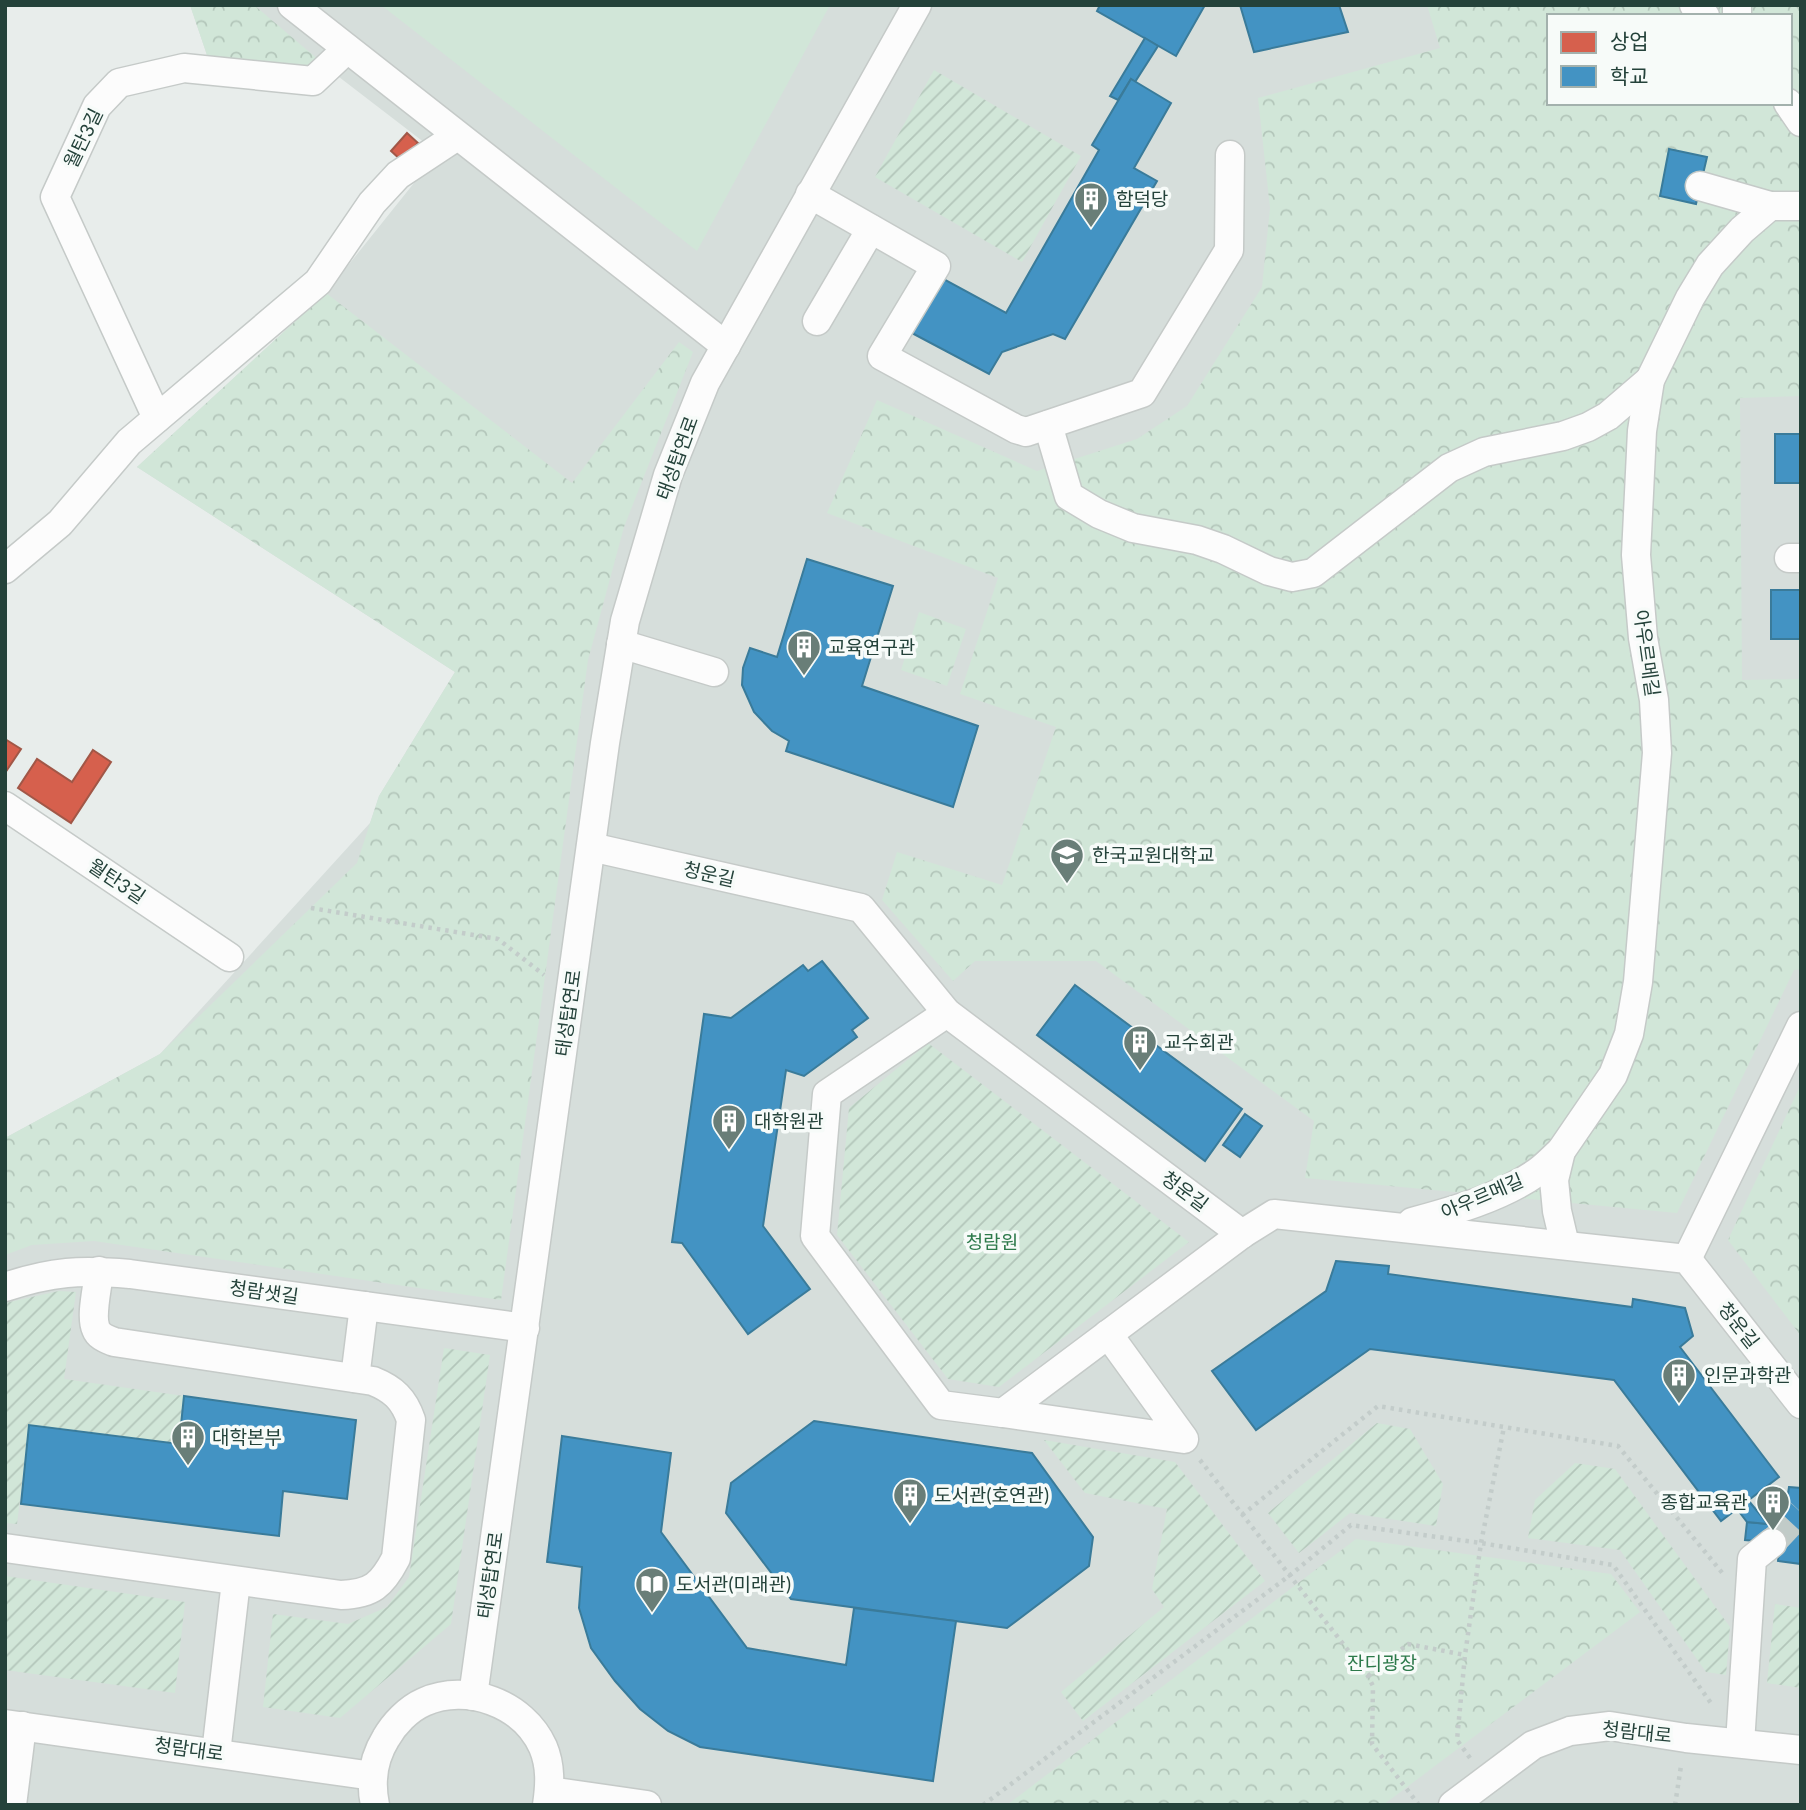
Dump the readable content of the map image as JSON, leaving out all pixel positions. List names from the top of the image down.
{
  "streets": {
    "street": [
      "월탄3길",
      "태성탑연로",
      "아우르메길",
      "청운길",
      "청람샛길",
      "청람대로"
    ]
  },
  "crossings": [
    ["태성탑연로", "청운길"],
    ["태성탑연로", "청람샛길"]
  ],
  "parks": ["청람원", "잔디광장"],
  "places": {
    "building": [
      "함덕당",
      "교육연구관",
      "교수회관",
      "대학원관",
      "인문과학관",
      "대학본부",
      "도서관(호연관)",
      "종합교육관"
    ],
    "school or university": ["한국교원대학교"],
    "library": ["도서관(미래관)"]
  },
  "legend": ["상업", "학교"]
}
